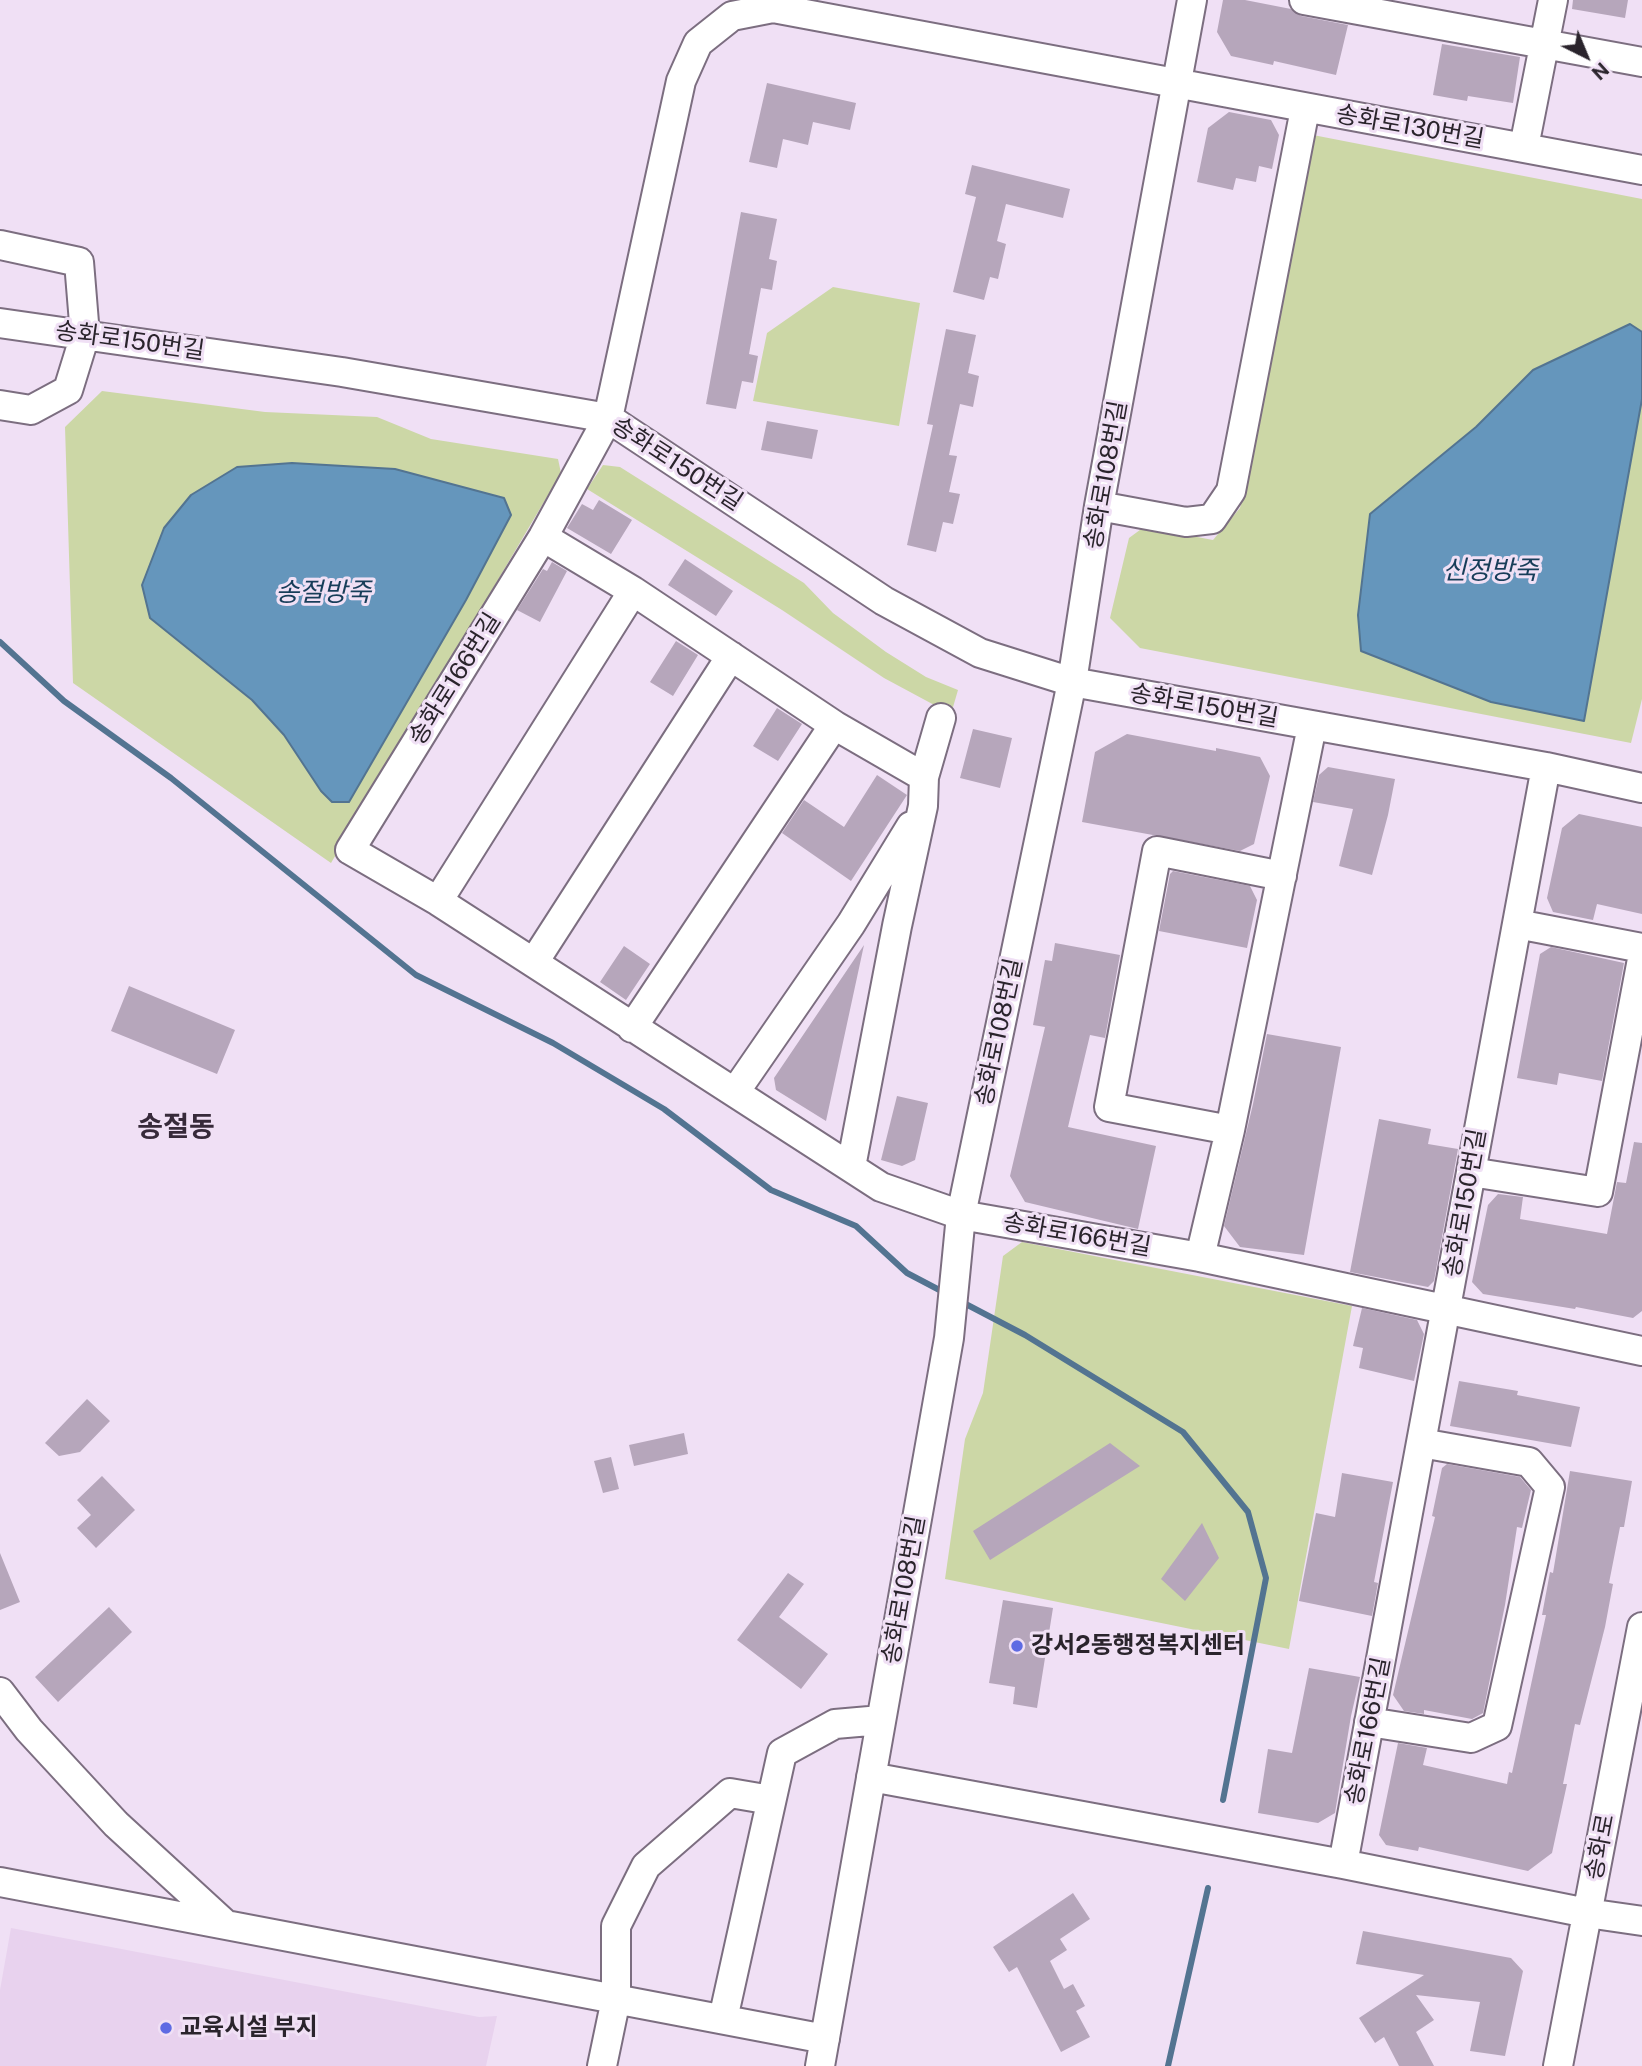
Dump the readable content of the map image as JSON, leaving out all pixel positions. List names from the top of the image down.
{
  "streets": {
    "street": [
      "송화로130번길",
      "송화로150번길",
      "송화로108번길",
      "송화로166번길",
      "송화로"
    ]
  },
  "crossings": [
    ["송화로130번길", "송화로150번길"],
    ["송화로130번길", "송화로108번길"],
    ["송화로130번길", "송화로166번길"],
    ["송화로150번길", "송화로108번길"],
    ["송화로150번길", "송화로166번길"],
    ["송화로108번길", "송화로166번길"]
  ],
  "districts": ["송절동"],
  "water": ["신정방죽", "송절방죽"],
  "places": ["강서2동행정복지센터", "교육시설 부지"],
  "north": "bottom right"
}
